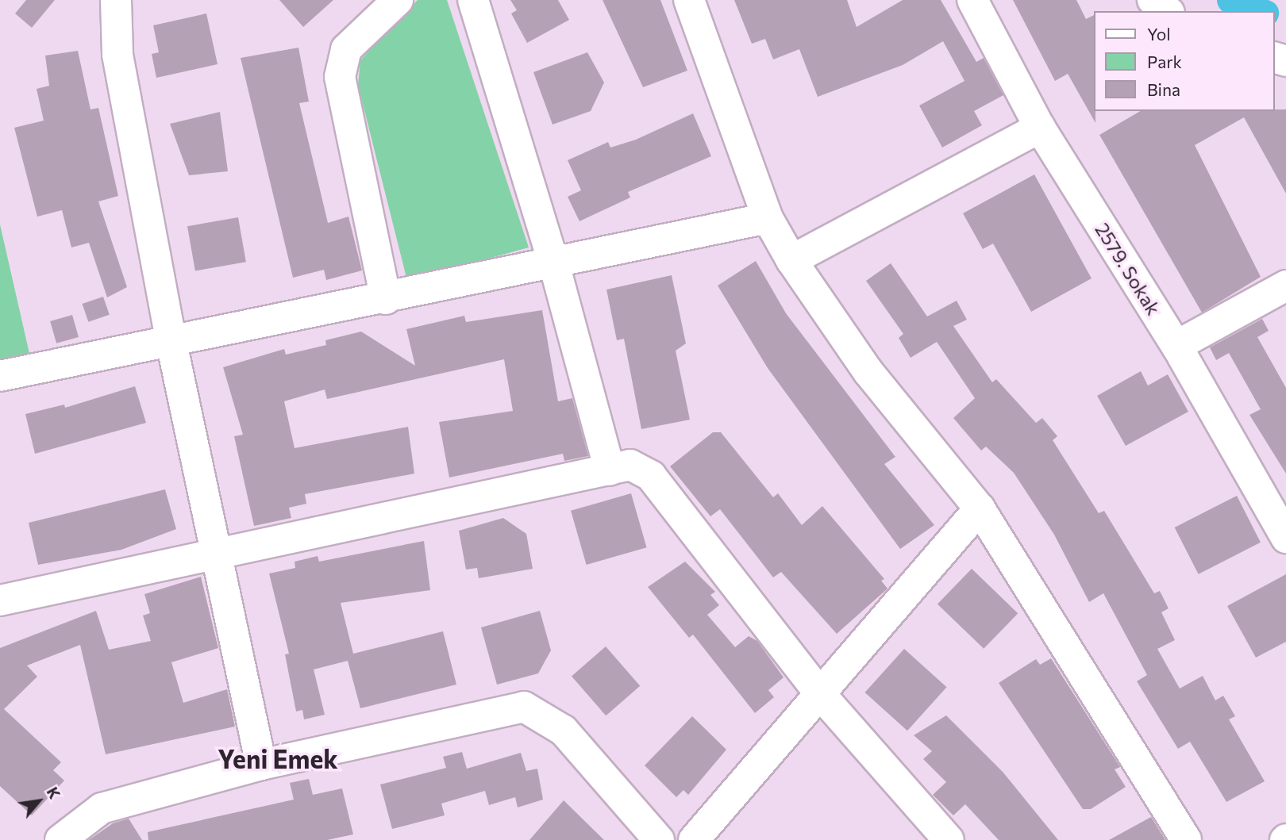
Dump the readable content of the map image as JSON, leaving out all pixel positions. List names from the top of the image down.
{
  "streets": {
    "street": ["2579. Sokak"]
  },
  "districts": ["Yeni Emek"],
  "legend": ["Yol", "Park", "Bina"],
  "north": "top right"
}
